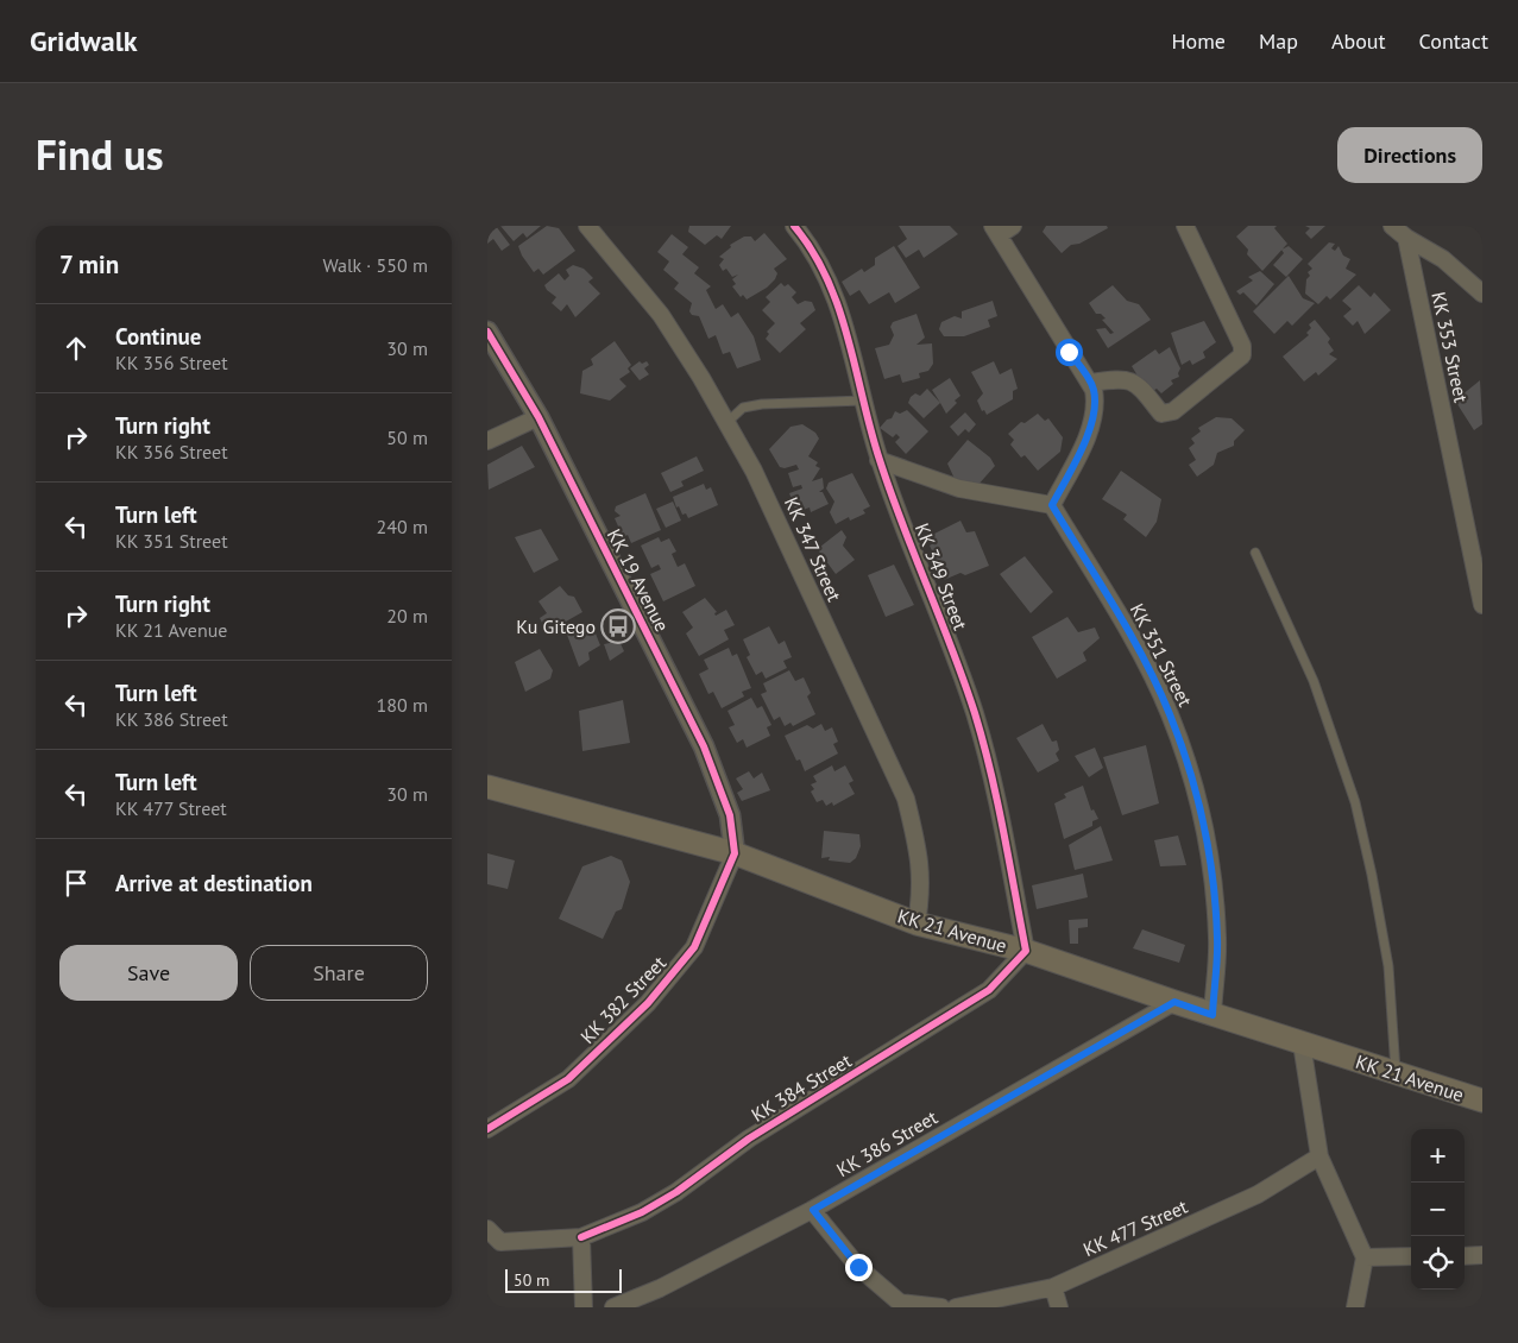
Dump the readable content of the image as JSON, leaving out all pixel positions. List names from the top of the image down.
{
  "streets": {
    "main road": ["KK 21 Avenue"],
    "street": [
      "KK 353 Street",
      "KK 347 Street",
      "KK 349 Street",
      "KK 19 Avenue",
      "KK 351 Street",
      "KK 382 Street",
      "KK 384 Street",
      "KK 386 Street",
      "KK 477 Street"
    ]
  },
  "crossings": [
    ["KK 347 Street", "KK 21 Avenue"],
    ["KK 349 Street", "KK 21 Avenue"],
    ["KK 349 Street", "KK 384 Street"],
    ["KK 19 Avenue", "KK 21 Avenue"],
    ["KK 19 Avenue", "KK 382 Street"],
    ["KK 351 Street", "KK 21 Avenue"],
    ["KK 21 Avenue", "KK 382 Street"],
    ["KK 21 Avenue", "KK 384 Street"],
    ["KK 21 Avenue", "KK 386 Street"]
  ],
  "places": {
    "bus stop": ["Ku Gitego"]
  },
  "scale_bar": "50 m",
  "page": {
    "header": "Gridwalk",
    "nav": [
      "Home",
      "Map",
      "About",
      "Contact"
    ],
    "title": "Find us",
    "buttons": [
      "Directions",
      ["Save", "Share"]
    ],
    "heading": ["7 min", "Walk · 550 m"],
    "list": [
      ["Continue", "KK 356 Street", "30 m"],
      ["Turn right", "KK 356 Street", "50 m"],
      ["Turn left", "KK 351 Street", "240 m"],
      ["Turn right", "KK 21 Avenue", "20 m"],
      ["Turn left", "KK 386 Street", "180 m"],
      ["Turn left", "KK 477 Street", "30 m"],
      "Arrive at destination"
    ],
    "map_buttons": ["+", "−"],
    "scale": "50 m"
  }
}
